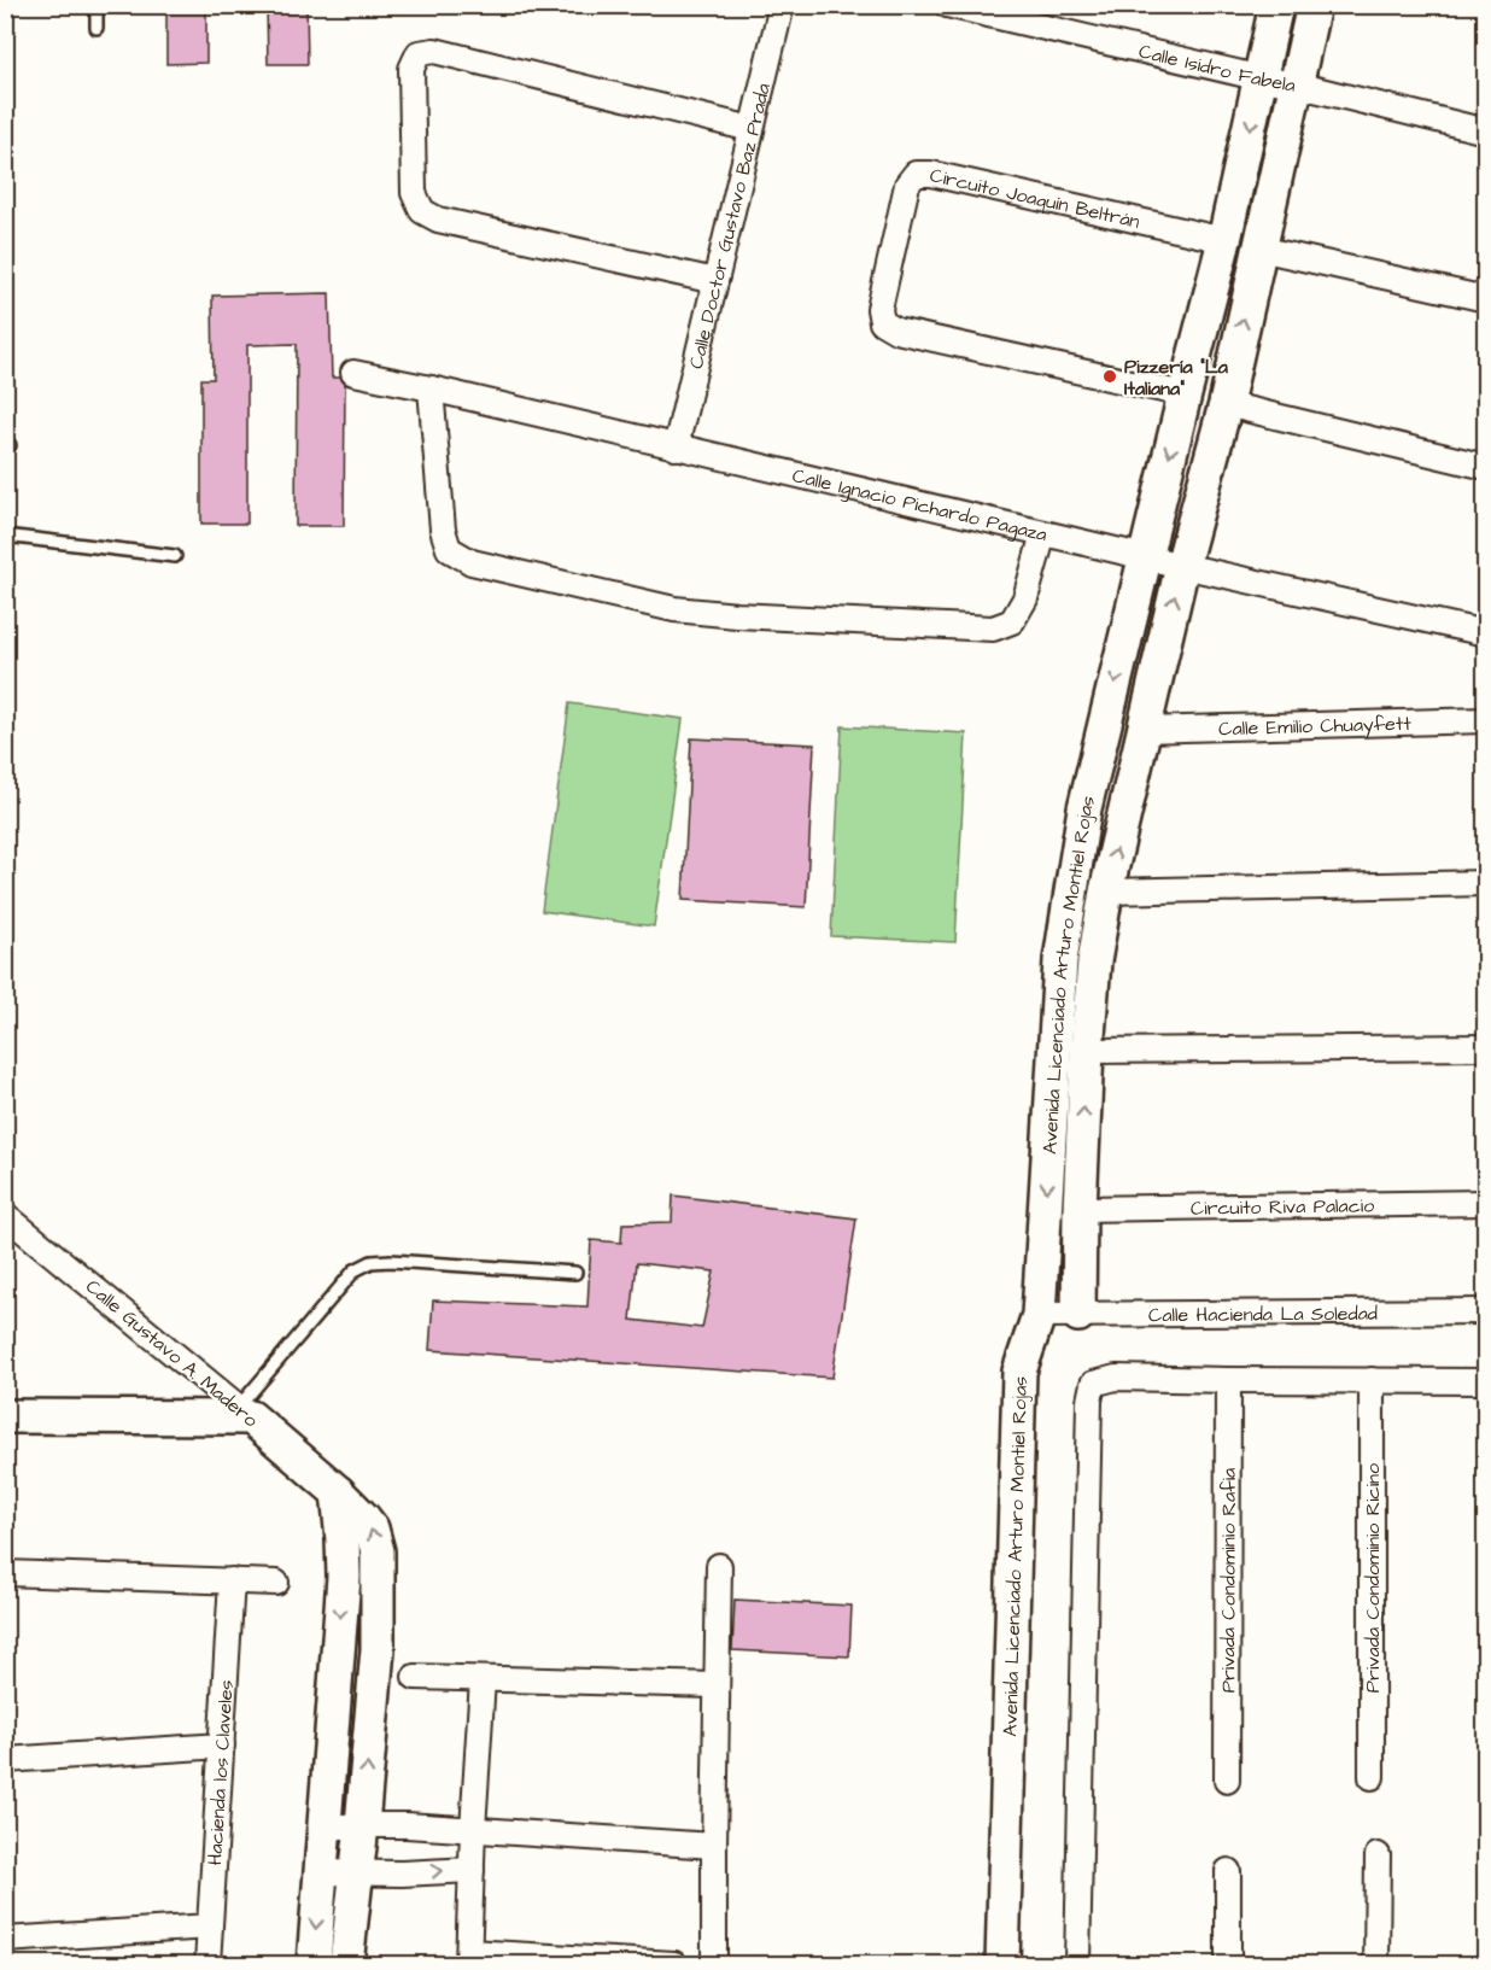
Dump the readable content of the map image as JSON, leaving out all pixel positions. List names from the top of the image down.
{
  "streets": {
    "main road": ["Avenida Licenciado Arturo Montiel Rojas", "Calle Gustavo A. Madero"],
    "street": [
      "Calle Isidro Fabela",
      "Circuito Joaquín Beltrán",
      "Calle Doctor Gustavo Baz Prada",
      "Calle Ignacio Pichardo Pagaza",
      "Calle Emilio Chuayfett",
      "Circuito Riva Palacio",
      "Calle Hacienda La Soledad",
      "Privada Condominio Ricino",
      "Privada Condominio Rafia",
      "Hacienda los Claveles"
    ]
  },
  "crossings": [
    ["Calle Isidro Fabela", "Avenida Licenciado Arturo Montiel Rojas"],
    ["Circuito Joaquín Beltrán", "Avenida Licenciado Arturo Montiel Rojas"],
    ["Calle Doctor Gustavo Baz Prada", "Calle Ignacio Pichardo Pagaza"],
    ["Calle Ignacio Pichardo Pagaza", "Avenida Licenciado Arturo Montiel Rojas"],
    ["Calle Emilio Chuayfett", "Avenida Licenciado Arturo Montiel Rojas"],
    ["Avenida Licenciado Arturo Montiel Rojas", "Circuito Riva Palacio"],
    ["Avenida Licenciado Arturo Montiel Rojas", "Calle Hacienda La Soledad"]
  ],
  "places": ["Pizzería \"La Italiana\""]
}
